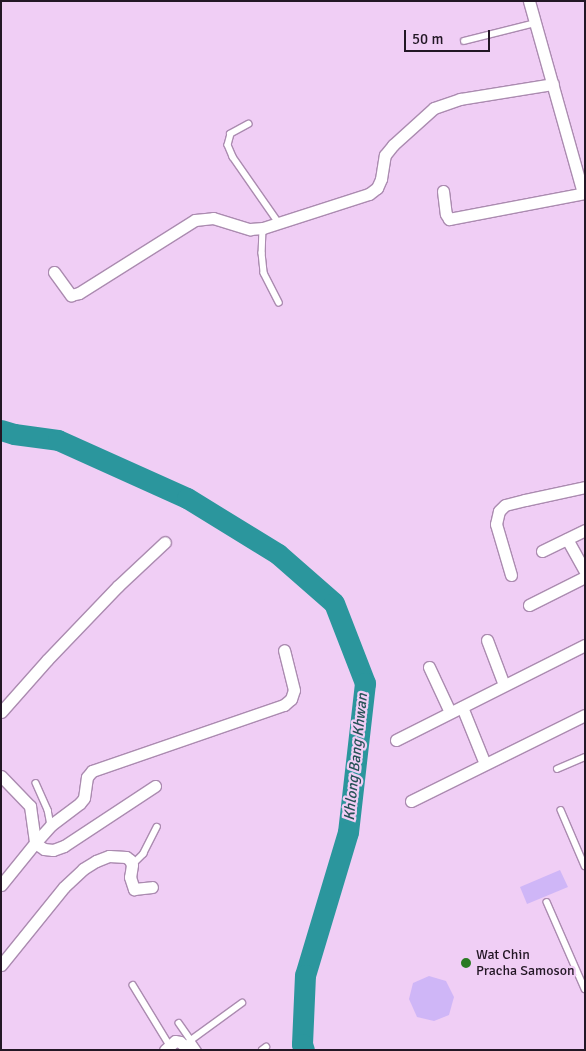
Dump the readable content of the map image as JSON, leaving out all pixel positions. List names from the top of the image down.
{
  "water": ["Khlong Bang Khwan"],
  "places": ["Wat Chin Pracha Samoson"],
  "scale_bar": "50 m"
}
